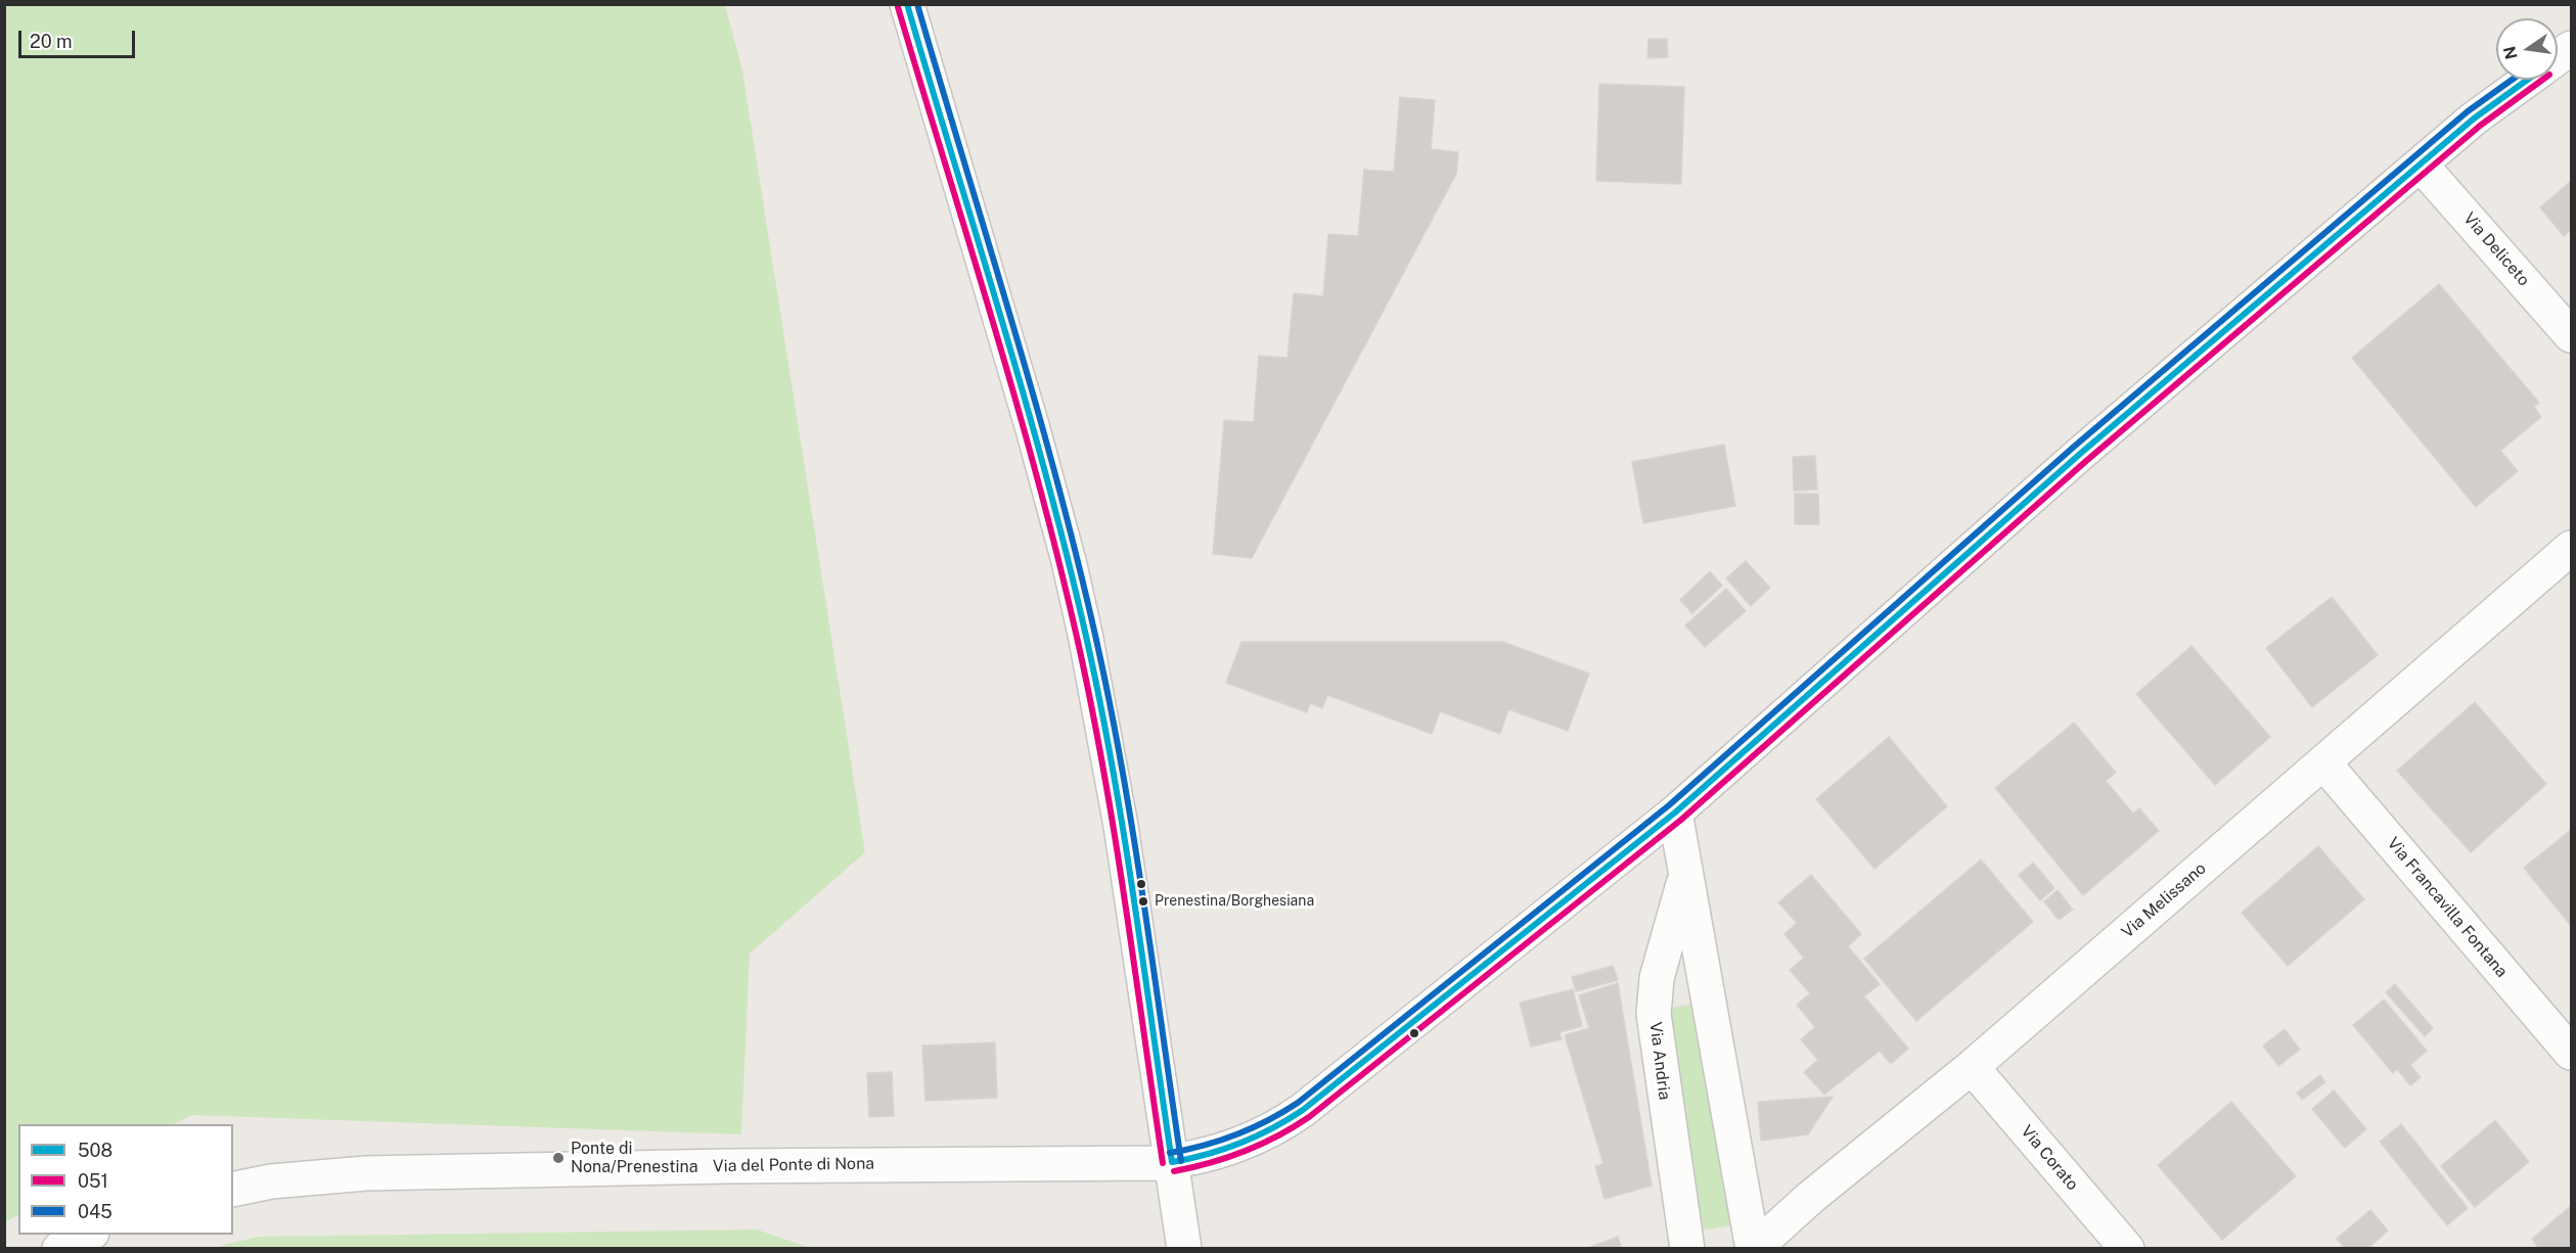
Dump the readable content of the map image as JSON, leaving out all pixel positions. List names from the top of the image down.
{
  "streets": {
    "street": [
      "Via Deliceto",
      "Via Melissano",
      "Via Francavilla Fontana",
      "Via Andria",
      "Via Corato",
      "Via del Ponte di Nona"
    ]
  },
  "crossings": [
    ["Via Deliceto", "Via del Ponte di Nona"],
    ["Via Melissano", "Via Francavilla Fontana"],
    ["Via Melissano", "Via Andria"],
    ["Via Melissano", "Via Corato"],
    ["Via Andria", "Via del Ponte di Nona"]
  ],
  "places": ["Prenestina/Borghesiana", "Ponte di Nona/Prenestina"],
  "lines": ["transit line 508", "transit line 045", "transit line 051"],
  "legend": ["508", "051", "045"],
  "scale_bar": "20 m",
  "north": "left"
}
